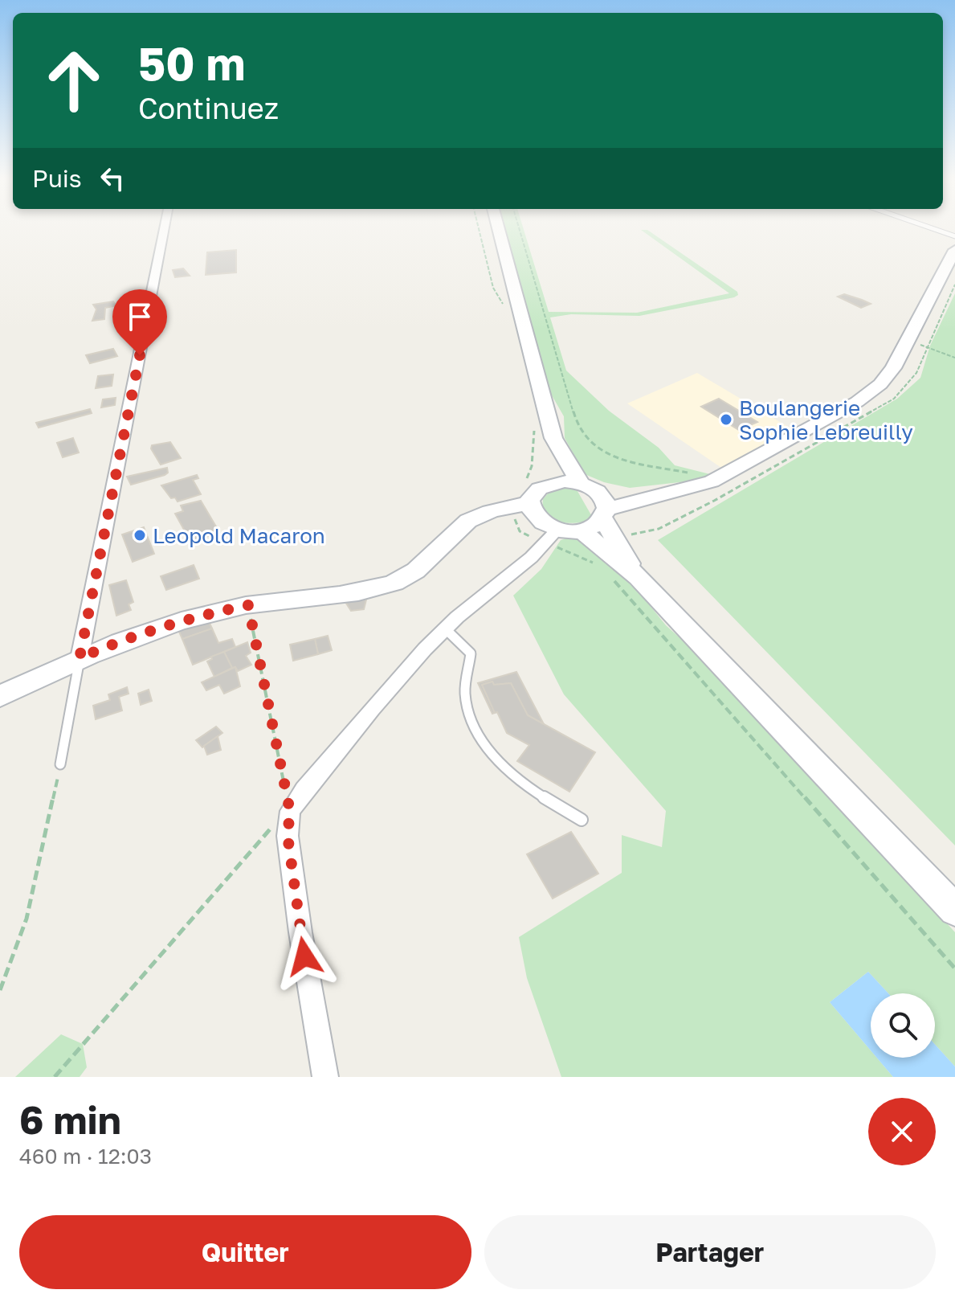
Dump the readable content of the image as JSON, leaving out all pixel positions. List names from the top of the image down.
{
  "places": ["Boulangerie Sophie Lebreuilly", "Leopold Macaron"],
  "page": {
    "turn": ["50 m", "Continuez"],
    "then": "Puis",
    "heading": ["6 min", "460 m · 12:03"],
    "buttons": ["Quitter", "Partager"]
  }
}
